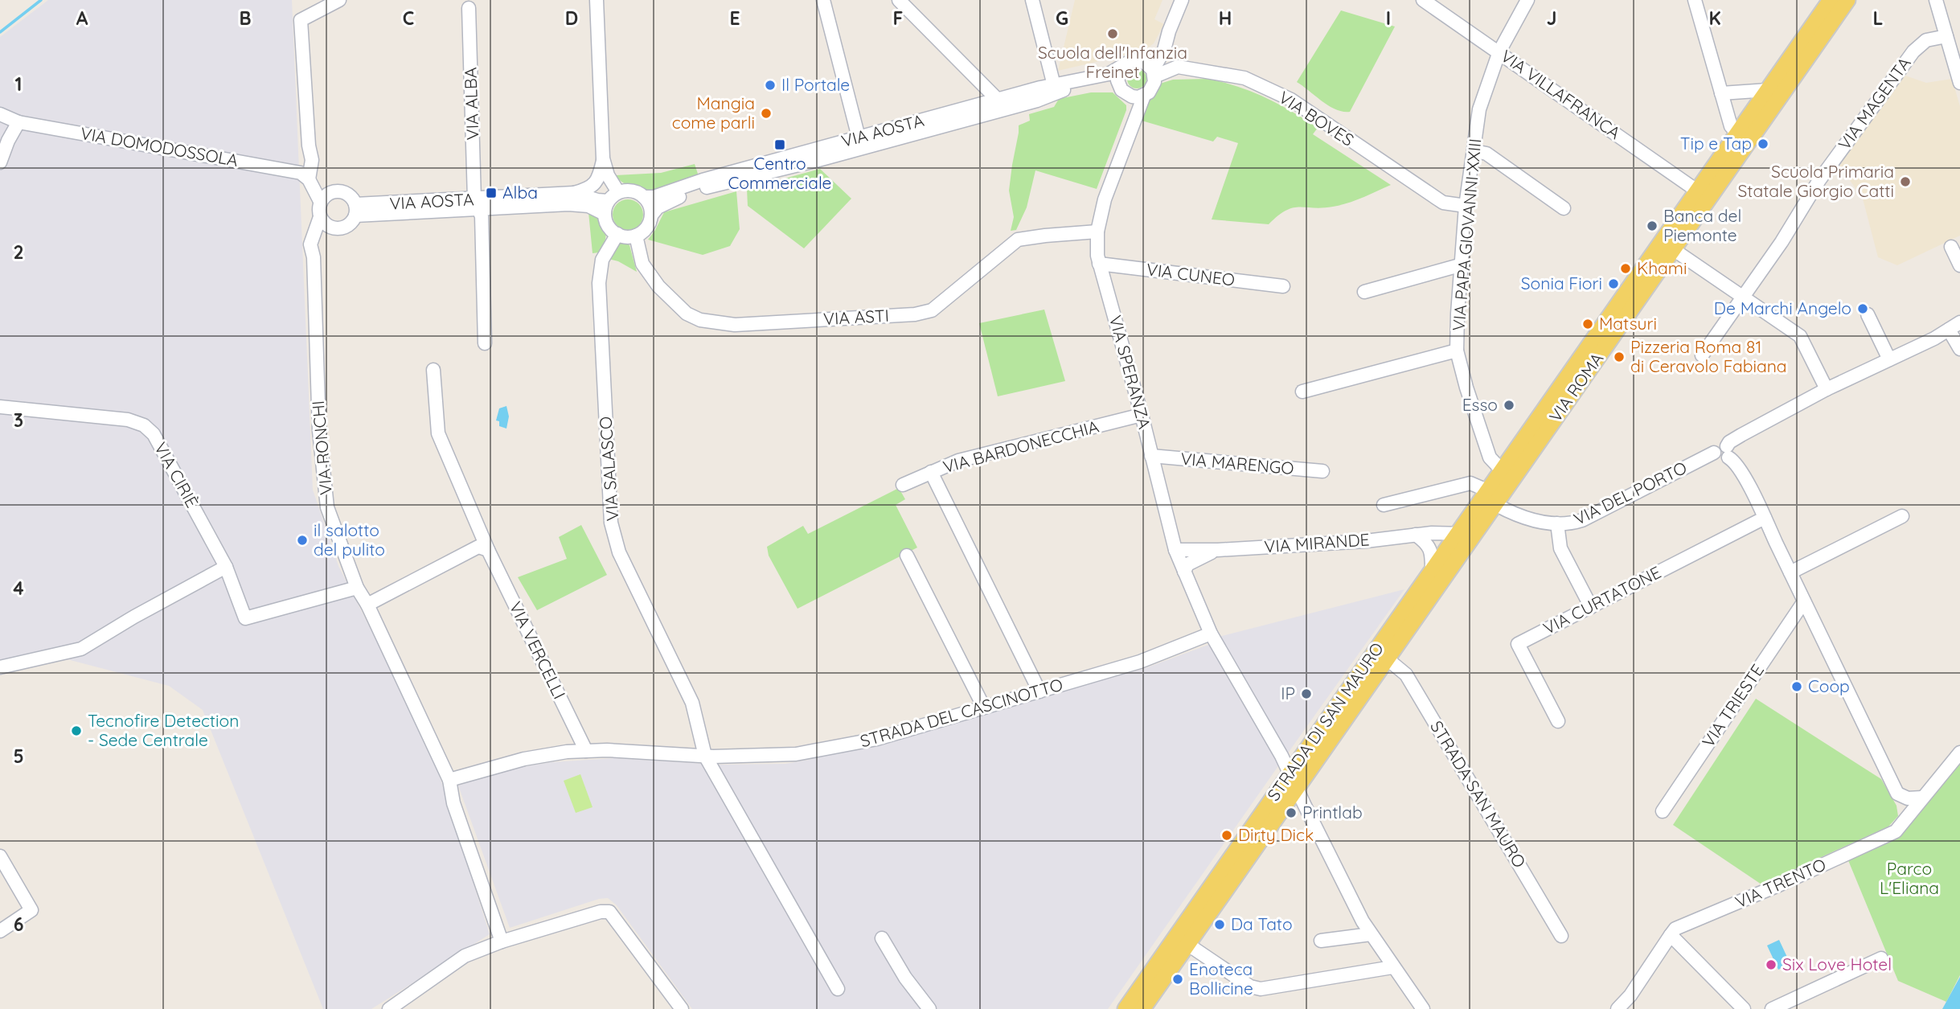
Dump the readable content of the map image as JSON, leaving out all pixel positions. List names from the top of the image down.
{
  "streets": {
    "main road": ["VIA ROMA", "STRADA DI SAN MAURO"],
    "street": [
      "VIA VILLAFRANCA",
      "VIA ALBA",
      "VIA MAGENTA",
      "VIA BOVES",
      "VIA AOSTA",
      "VIA DOMODOSSOLA",
      "VIA PAPA GIOVANNI XXIII",
      "VIA CUNEO",
      "VIA ASTI",
      "VIA SPERANZA",
      "VIA BARDONECCHIA",
      "VIA RONCHI",
      "VIA MARENGO",
      "VIA SALASCO",
      "VIA CIRIÈ",
      "VIA DEL PORTO",
      "VIA MIRANDE",
      "VIA CURTATONE",
      "VIA VERCELLI",
      "VIA TRIESTE",
      "STRADA DEL CASCINOTTO",
      "STRADA SAN MAURO",
      "VIA TRENTO"
    ]
  },
  "crossings": [
    ["VIA VILLAFRANCA", "VIA PAPA GIOVANNI XXIII"],
    ["VIA VILLAFRANCA", "VIA ROMA"],
    ["VIA ALBA", "VIA AOSTA"],
    ["VIA BOVES", "VIA AOSTA"],
    ["VIA BOVES", "VIA PAPA GIOVANNI XXIII"],
    ["VIA BOVES", "VIA SPERANZA"],
    ["VIA AOSTA", "VIA ASTI"],
    ["VIA AOSTA", "VIA SPERANZA"],
    ["VIA AOSTA", "VIA RONCHI"],
    ["VIA AOSTA", "VIA SALASCO"],
    ["VIA PAPA GIOVANNI XXIII", "VIA ROMA"],
    ["VIA CUNEO", "VIA SPERANZA"],
    ["VIA ASTI", "VIA SPERANZA"],
    ["VIA ASTI", "VIA SALASCO"],
    ["VIA SPERANZA", "VIA BARDONECCHIA"],
    ["VIA SPERANZA", "VIA MARENGO"],
    ["VIA SPERANZA", "VIA MIRANDE"],
    ["VIA SPERANZA", "STRADA DEL CASCINOTTO"],
    ["VIA SPERANZA", "STRADA DI SAN MAURO"],
    ["VIA ROMA", "VIA DEL PORTO"],
    ["VIA ROMA", "VIA MIRANDE"],
    ["VIA ROMA", "STRADA DI SAN MAURO"],
    ["VIA RONCHI", "VIA CIRIÈ"],
    ["VIA RONCHI", "STRADA DEL CASCINOTTO"],
    ["VIA SALASCO", "STRADA DEL CASCINOTTO"],
    ["VIA VERCELLI", "STRADA DEL CASCINOTTO"],
    ["STRADA DI SAN MAURO", "STRADA SAN MAURO"]
  ],
  "parks": ["Parco L'Eliana"],
  "places": {
    "other": [
      "Scuola dell'Infanzia Freinet",
      "Il Portale",
      "Mangia come parli",
      "Tip e Tap",
      "Scuola Primaria Statale Giorgio Catti",
      "Banca del Piemonte",
      "Khami",
      "Sonia Fiori",
      "De Marchi Angelo",
      "Matsuri",
      "Pizzeria Roma 81 di Ceravolo Fabiana",
      "Esso",
      "il salotto del pulito",
      "Coop",
      "IP",
      "Tecnofire Detection - Sede Centrale",
      "Printlab",
      "Dirty Dick",
      "Da Tato",
      "Six Love Hotel",
      "Enoteca Bollicine"
    ],
    "transit": ["Centro Commerciale", "Alba"]
  },
  "grid": {
    "columns": [
      "A",
      "B",
      "C",
      "D",
      "E",
      "F",
      "G",
      "H",
      "I",
      "J",
      "K",
      "L"
    ],
    "rows": [
      "1",
      "2",
      "3",
      "4",
      "5",
      "6"
    ]
  }
}
